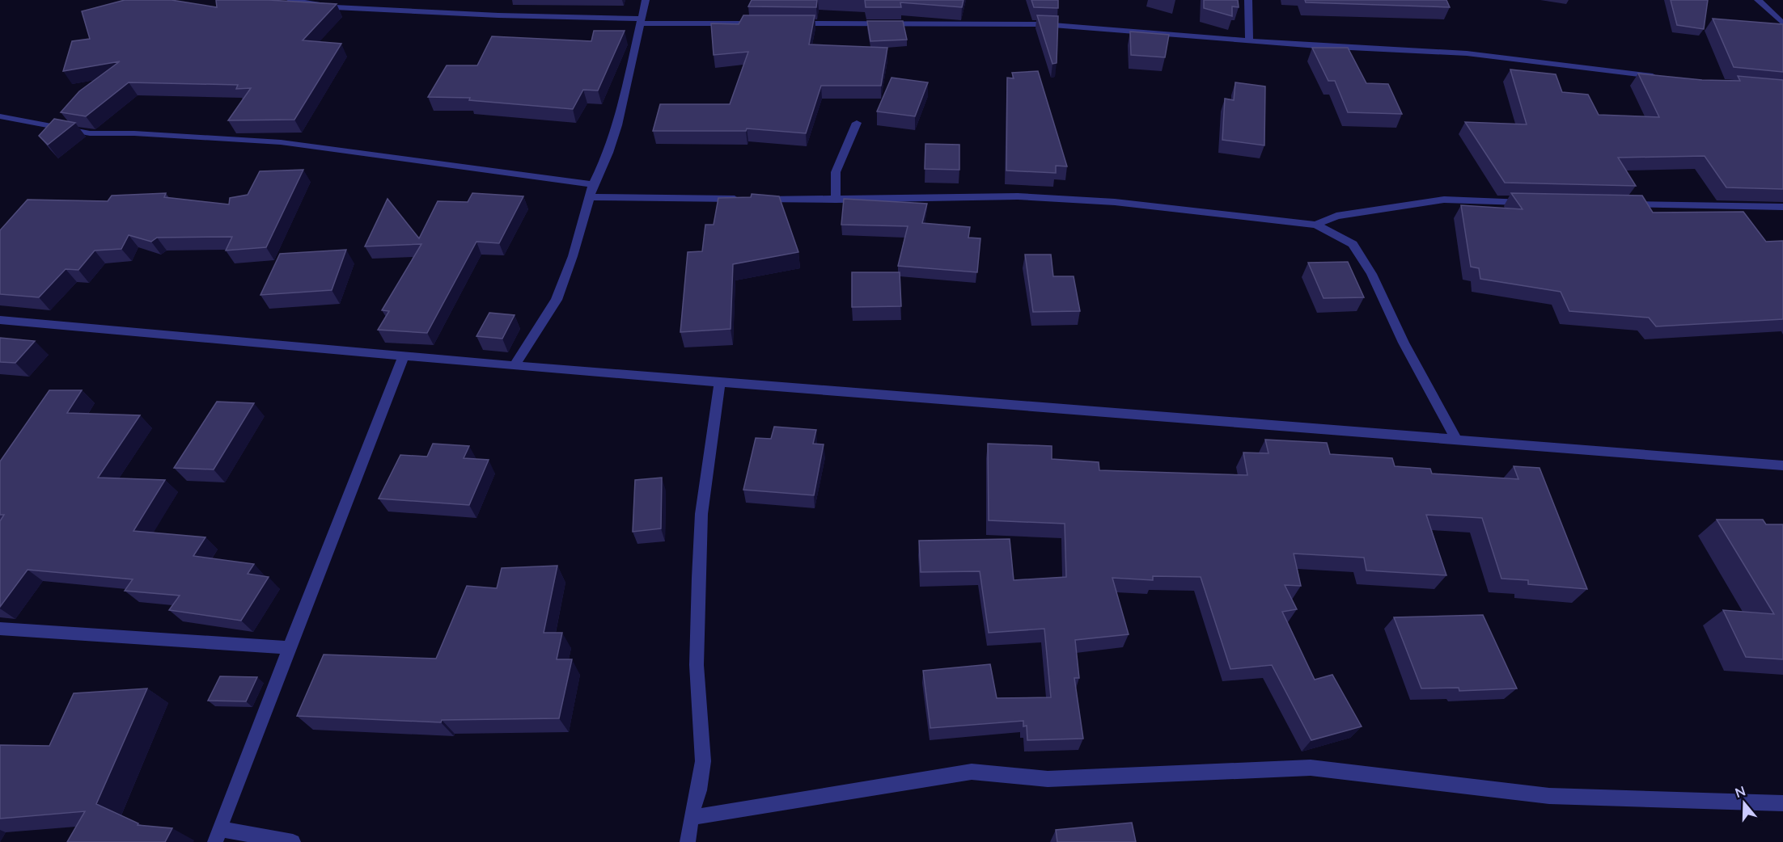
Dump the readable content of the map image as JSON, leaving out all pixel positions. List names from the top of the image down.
{
  "north": "top"
}
